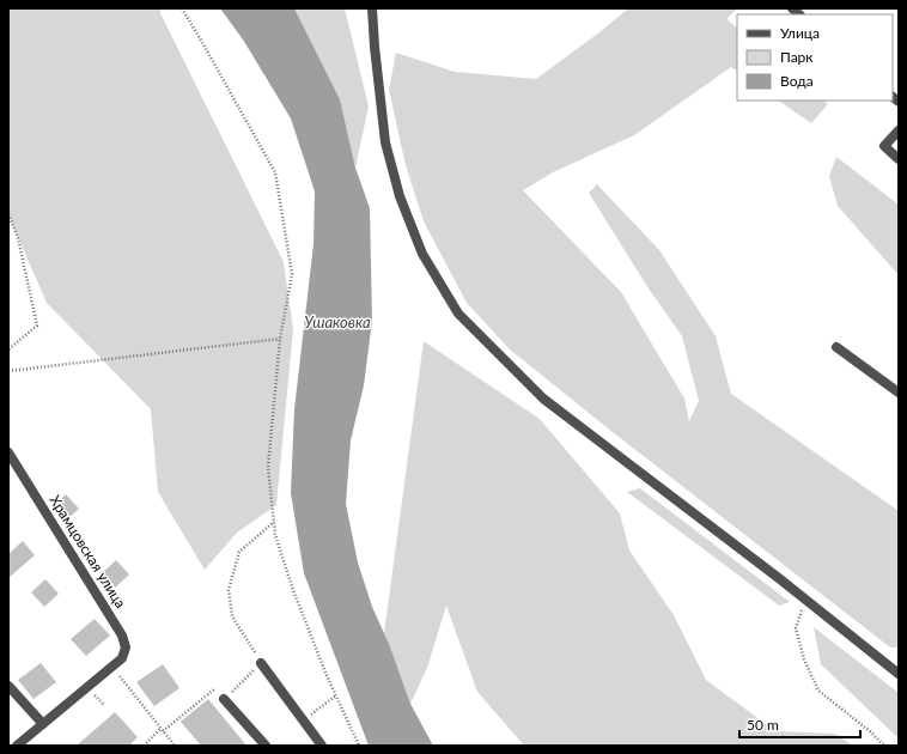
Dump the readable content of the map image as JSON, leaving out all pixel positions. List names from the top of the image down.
{
  "streets": {
    "street": ["Храмцовская улица"]
  },
  "water": ["Ушаковка"],
  "legend": ["Улица", "Парк", "Вода"],
  "scale_bar": "50 m"
}
